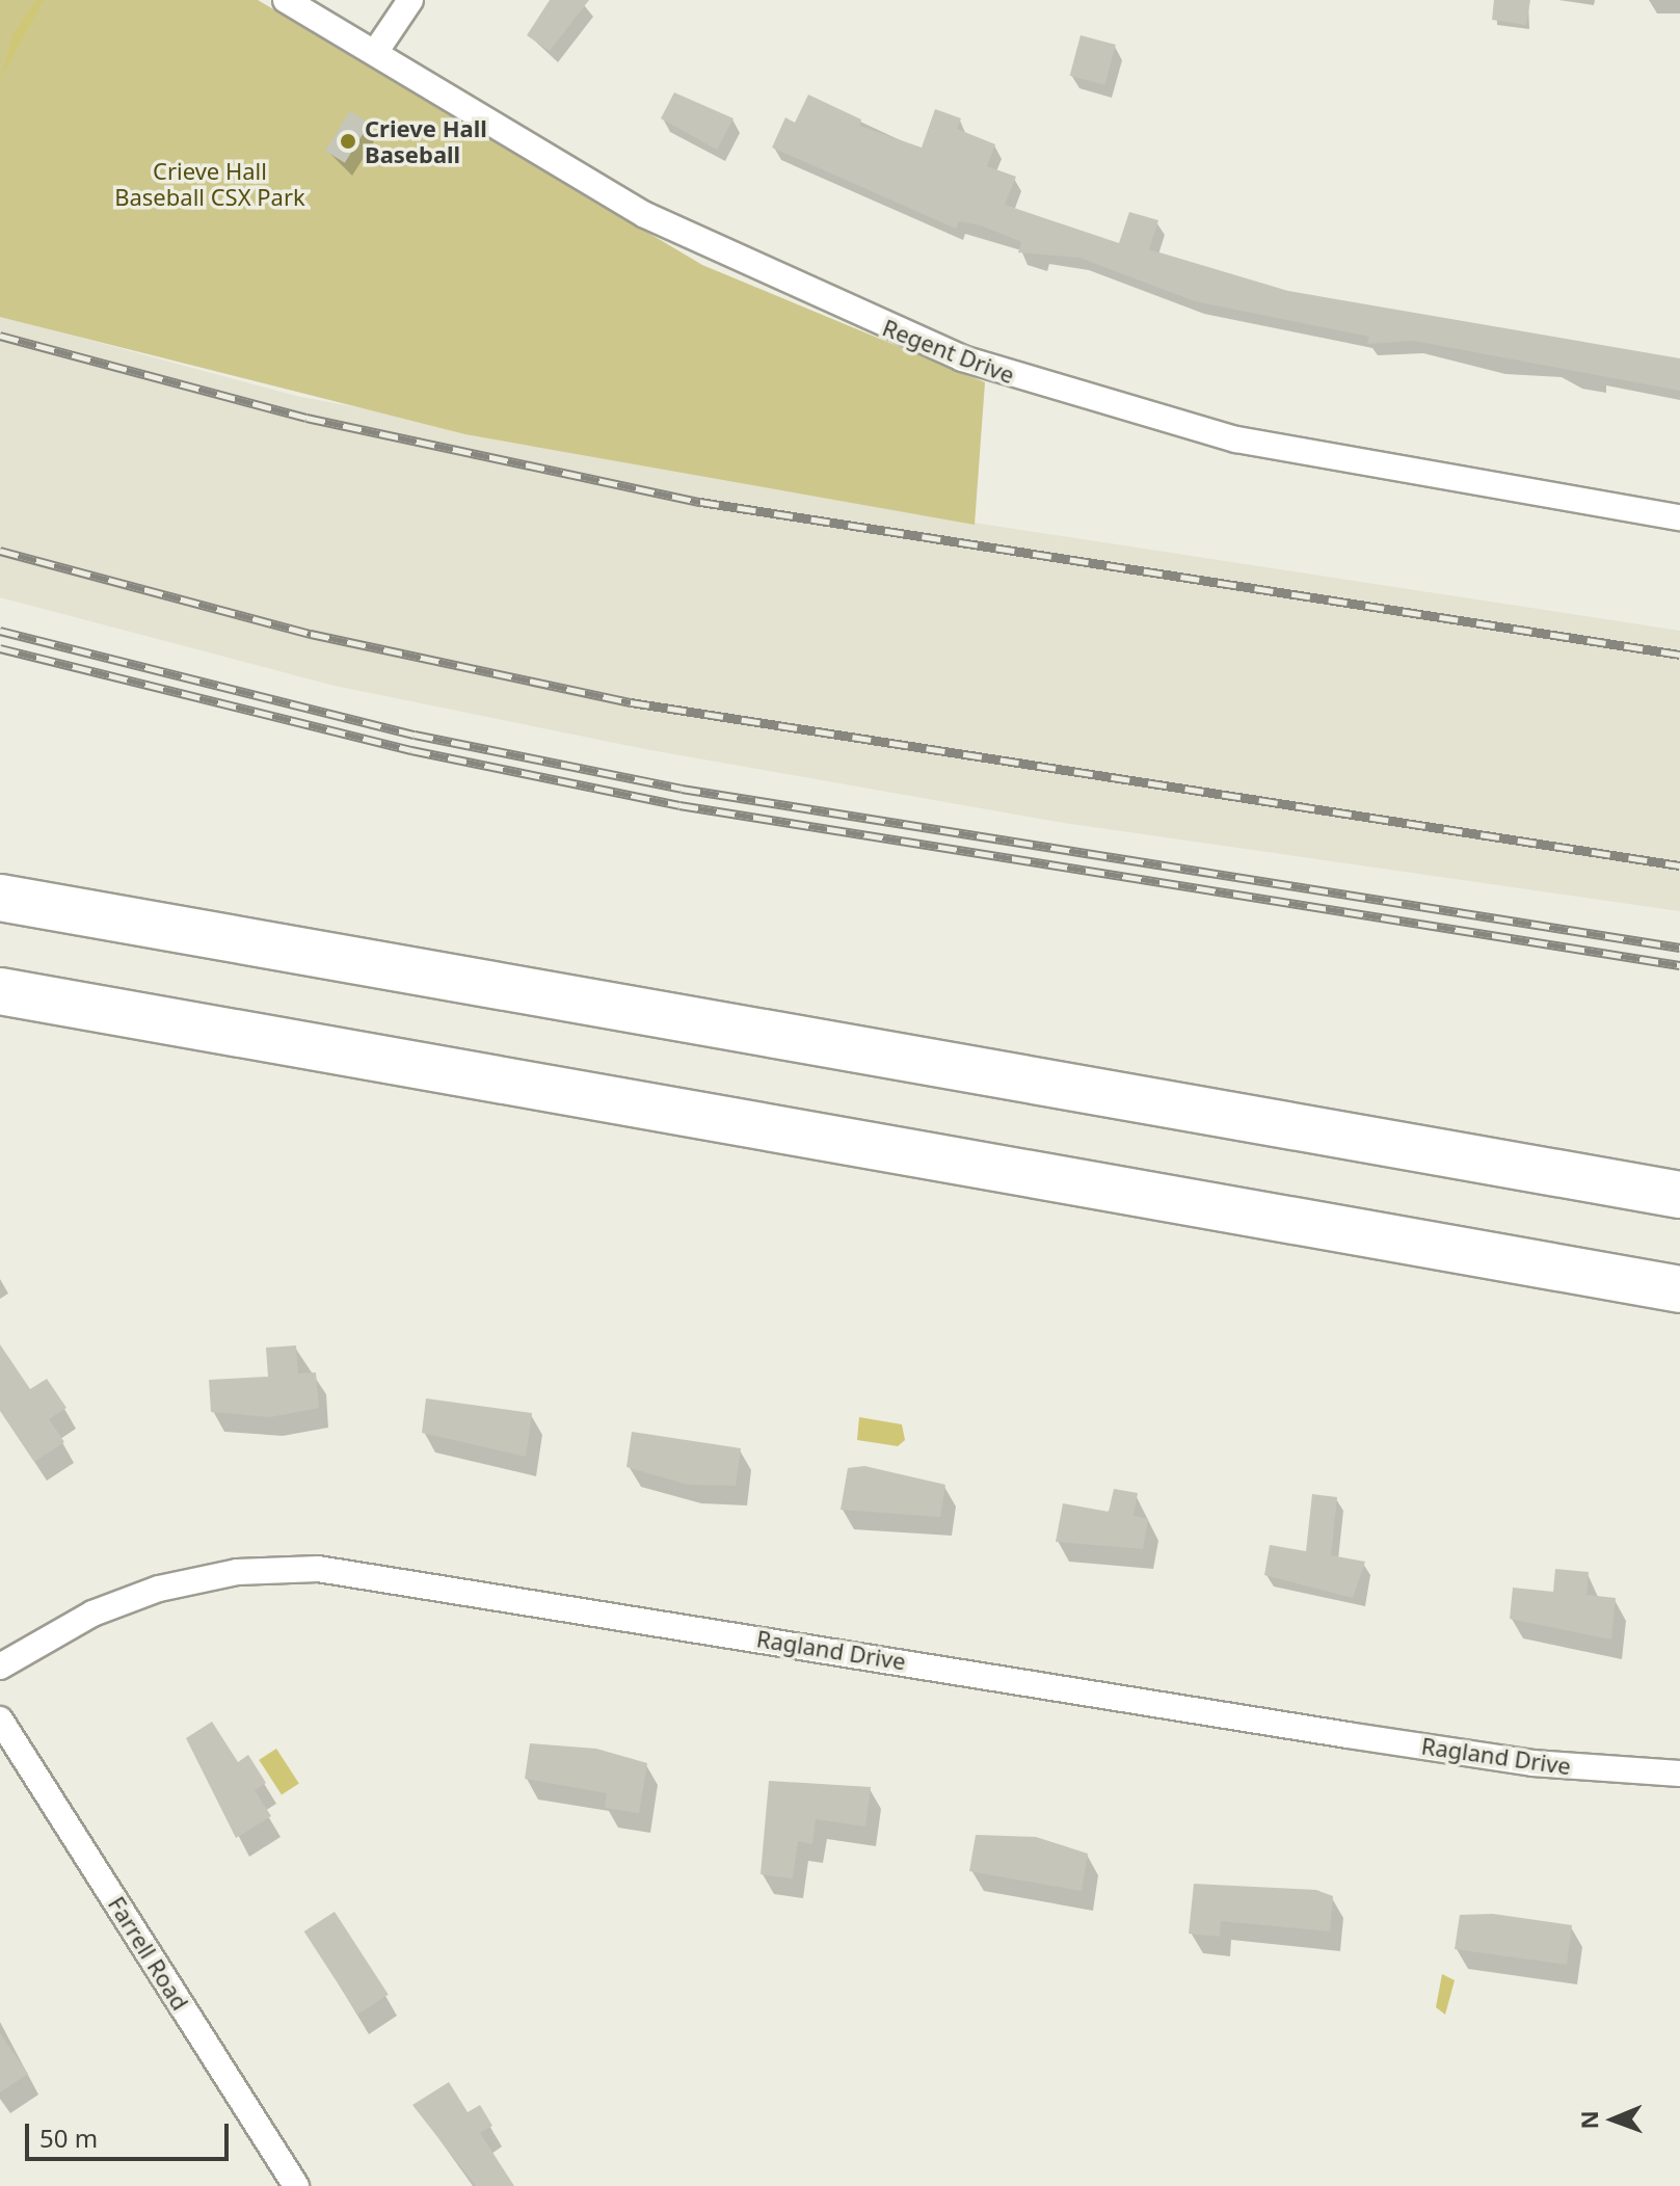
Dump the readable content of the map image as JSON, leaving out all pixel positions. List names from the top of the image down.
{
  "streets": {
    "street": ["Regent Drive", "Ragland Drive", "Farrell Road"]
  },
  "parks": ["Crieve Hall Baseball CSX Park"],
  "places": ["Crieve Hall Baseball"],
  "scale_bar": "50 m",
  "north": "left"
}
